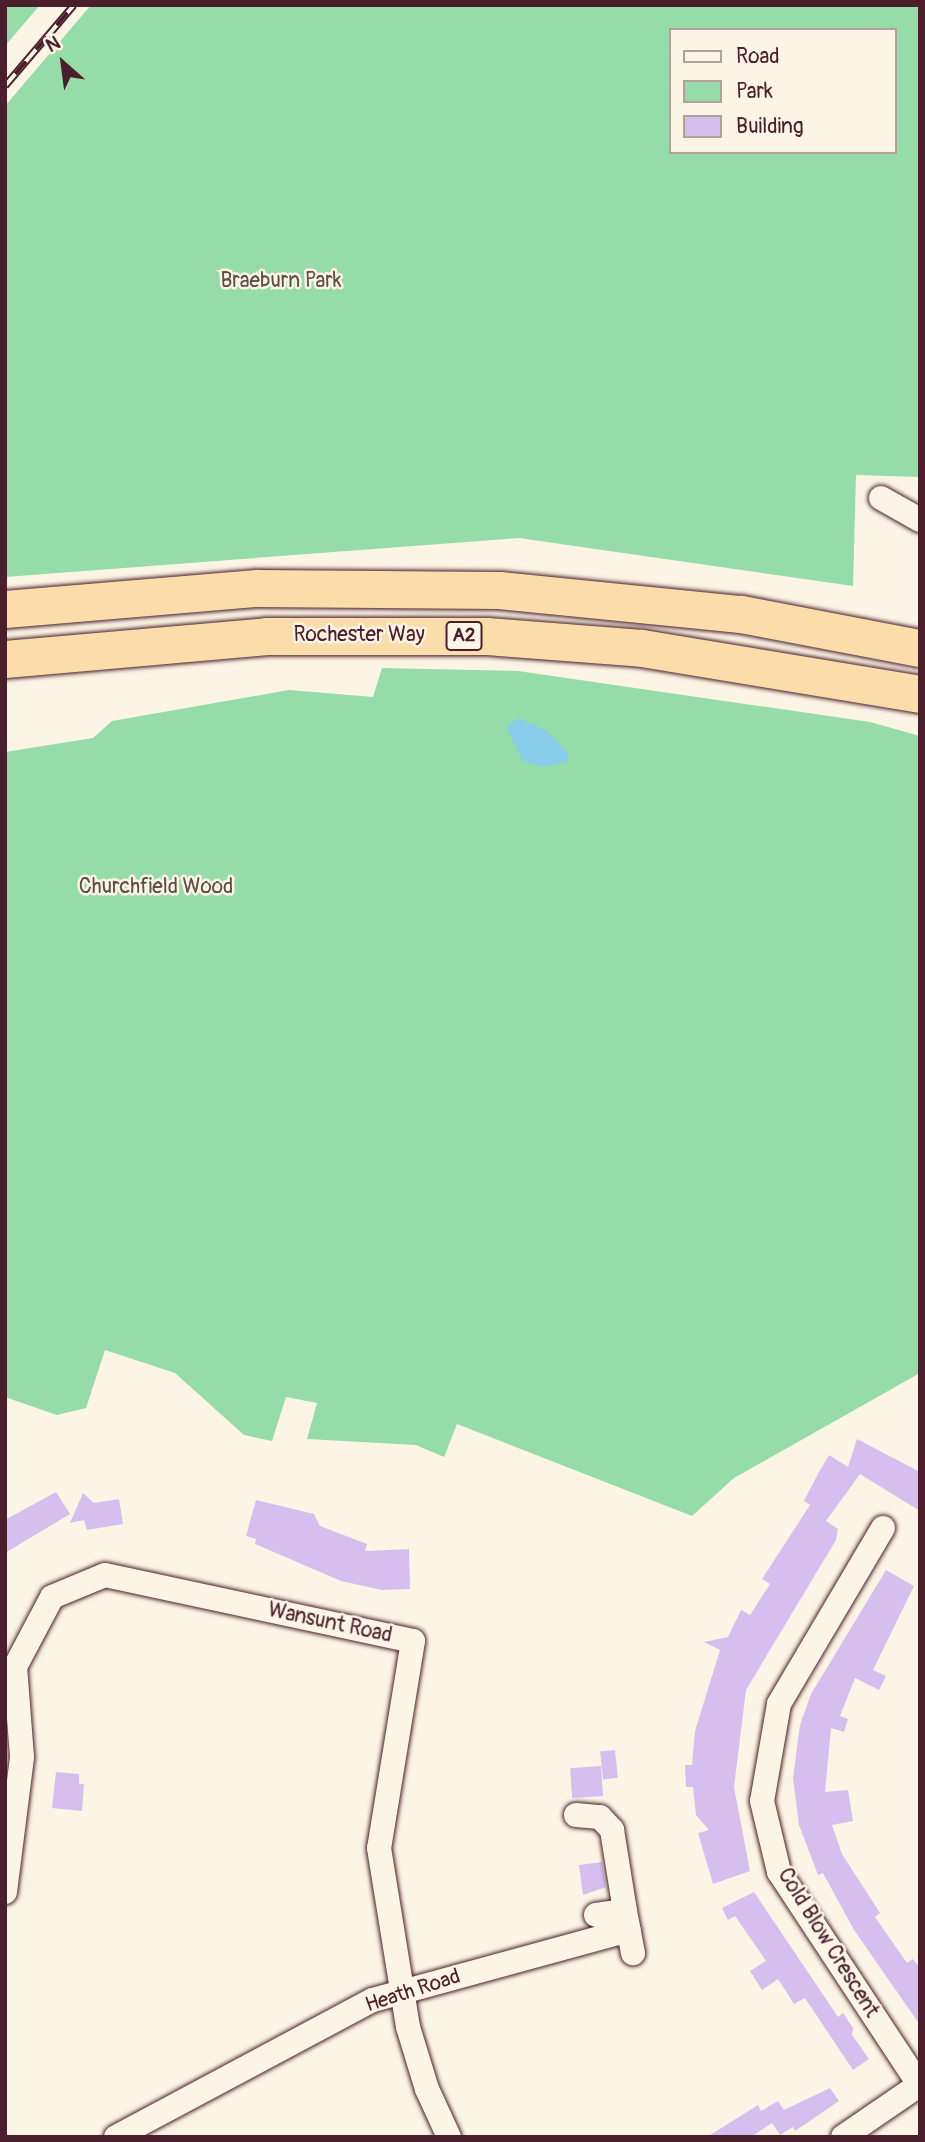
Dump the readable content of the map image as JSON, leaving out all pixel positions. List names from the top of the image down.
{
  "streets": {
    "highway": ["Rochester Way", "A2"],
    "street": ["Wansunt Road", "Cold Blow Crescent", "Heath Road"]
  },
  "crossings": [
    ["Wansunt Road", "Heath Road"]
  ],
  "parks": ["Braeburn Park", "Churchfield Wood"],
  "legend": ["Road", "Park", "Building"],
  "north": "top left"
}
